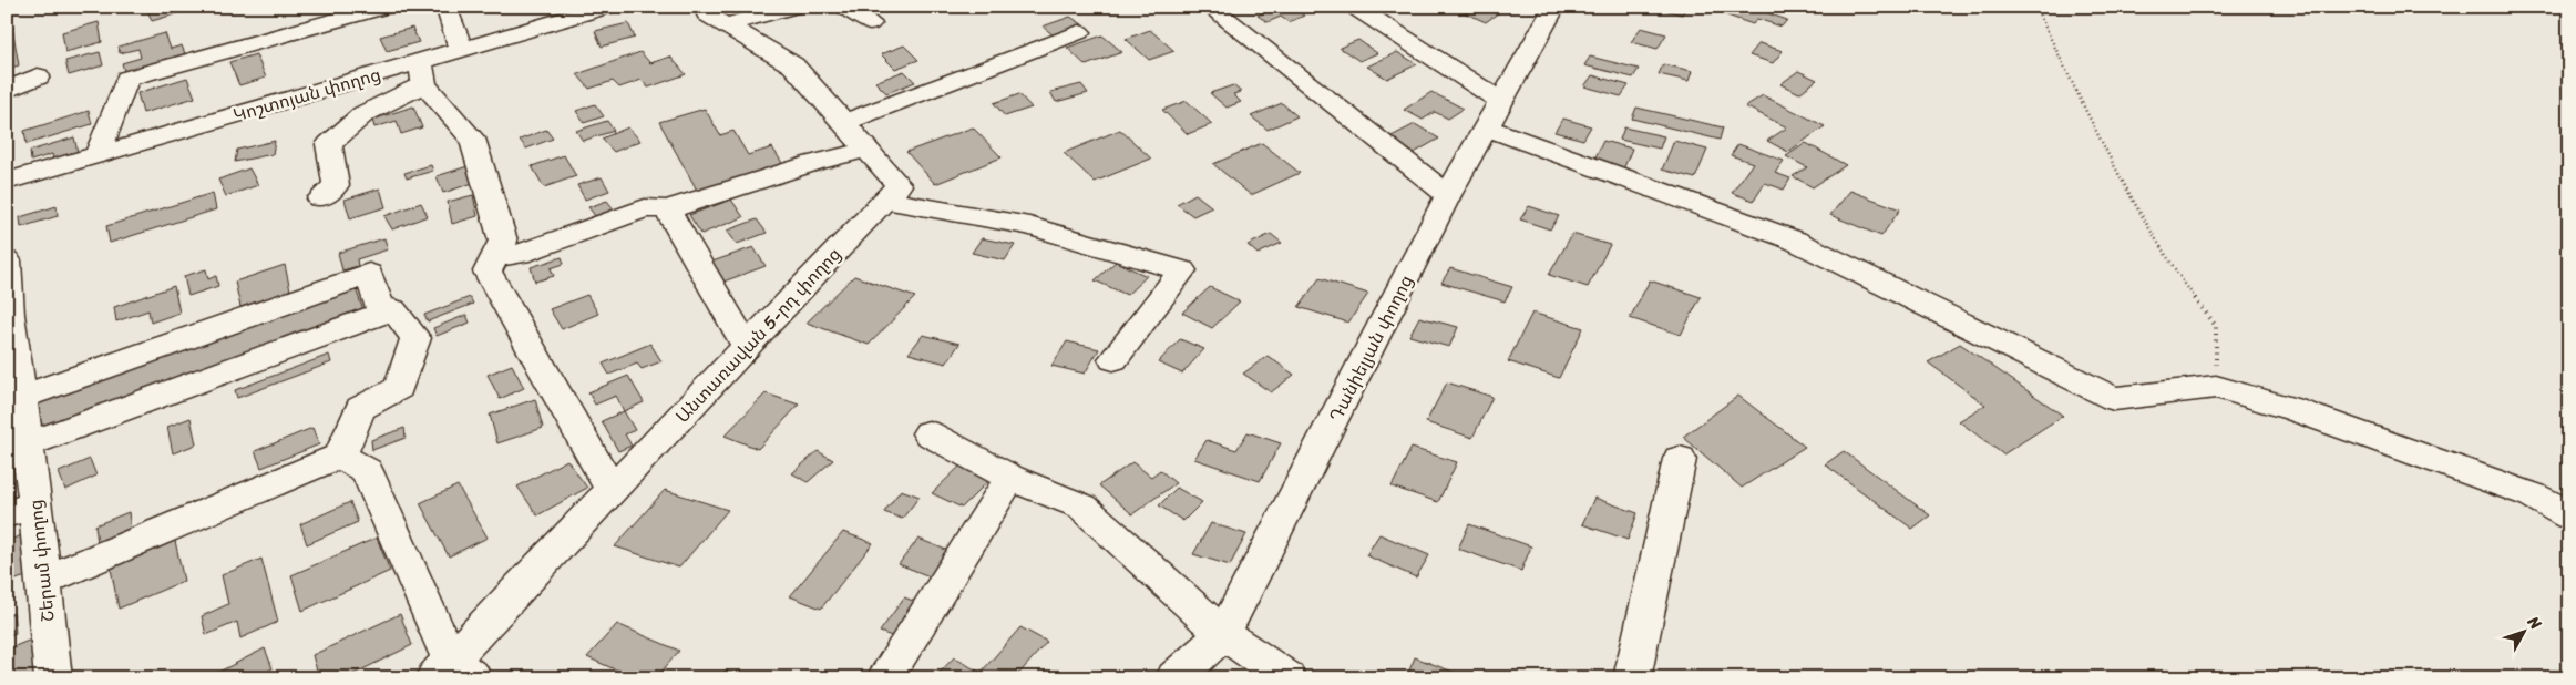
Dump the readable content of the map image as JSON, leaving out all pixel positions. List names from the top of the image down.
{
  "streets": {
    "street": [
      "Կոշտոյան փողոց",
      "Անտառավան 5-րդ փողոց",
      "Դանիելյան փողոց",
      "Շերամ փողոց"
    ]
  },
  "north": "top right"
}
